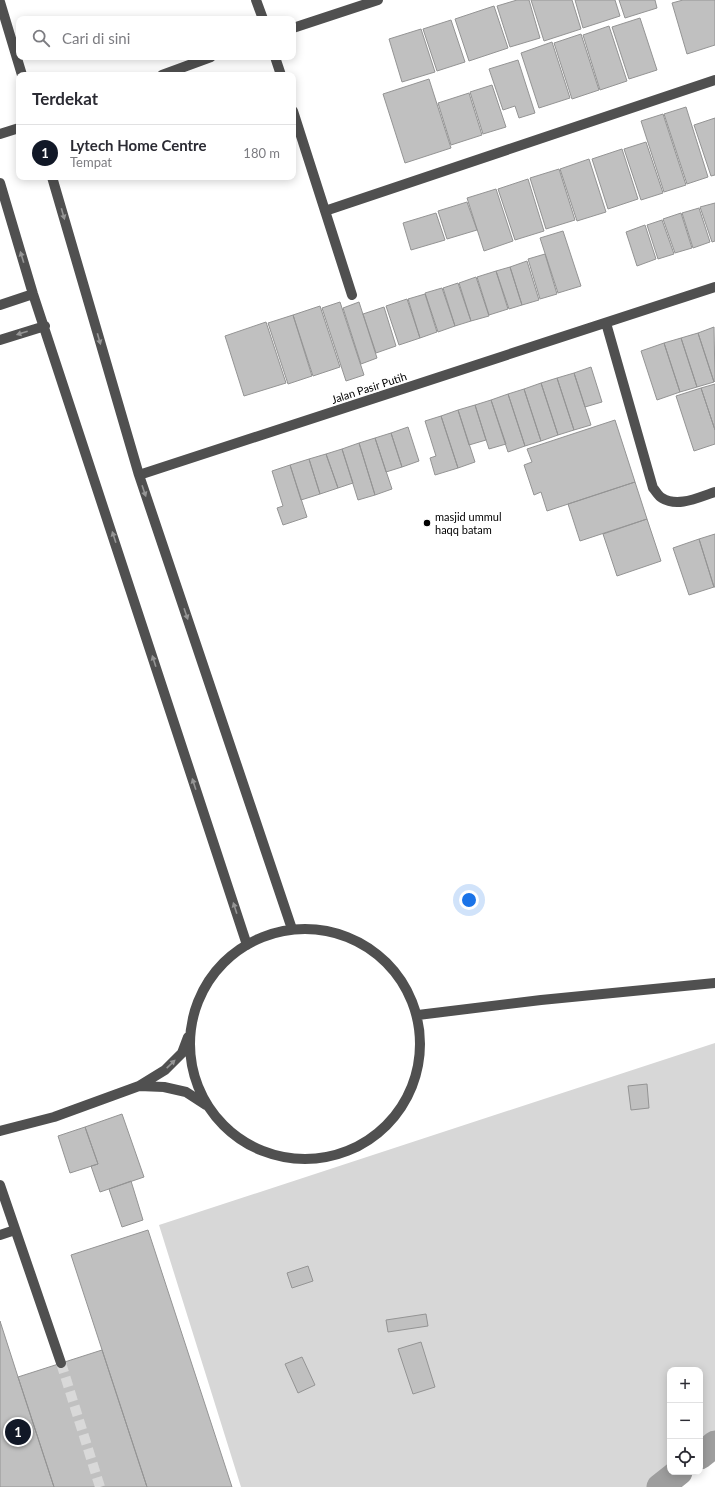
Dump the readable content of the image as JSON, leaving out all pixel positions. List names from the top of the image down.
{
  "streets": {
    "street": ["Jalan Pasir Putih"]
  },
  "places": ["masjid ummul haqq batam"],
  "page": {
    "search": "Cari di sini",
    "heading": "Terdekat",
    "list": [
      {
        "mark": "1",
        "name": "Lytech Home Centre",
        "note": "Tempat",
        "value": "180 m"
      }
    ],
    "map_buttons": ["+", "−"],
    "pins": "1"
  }
}
